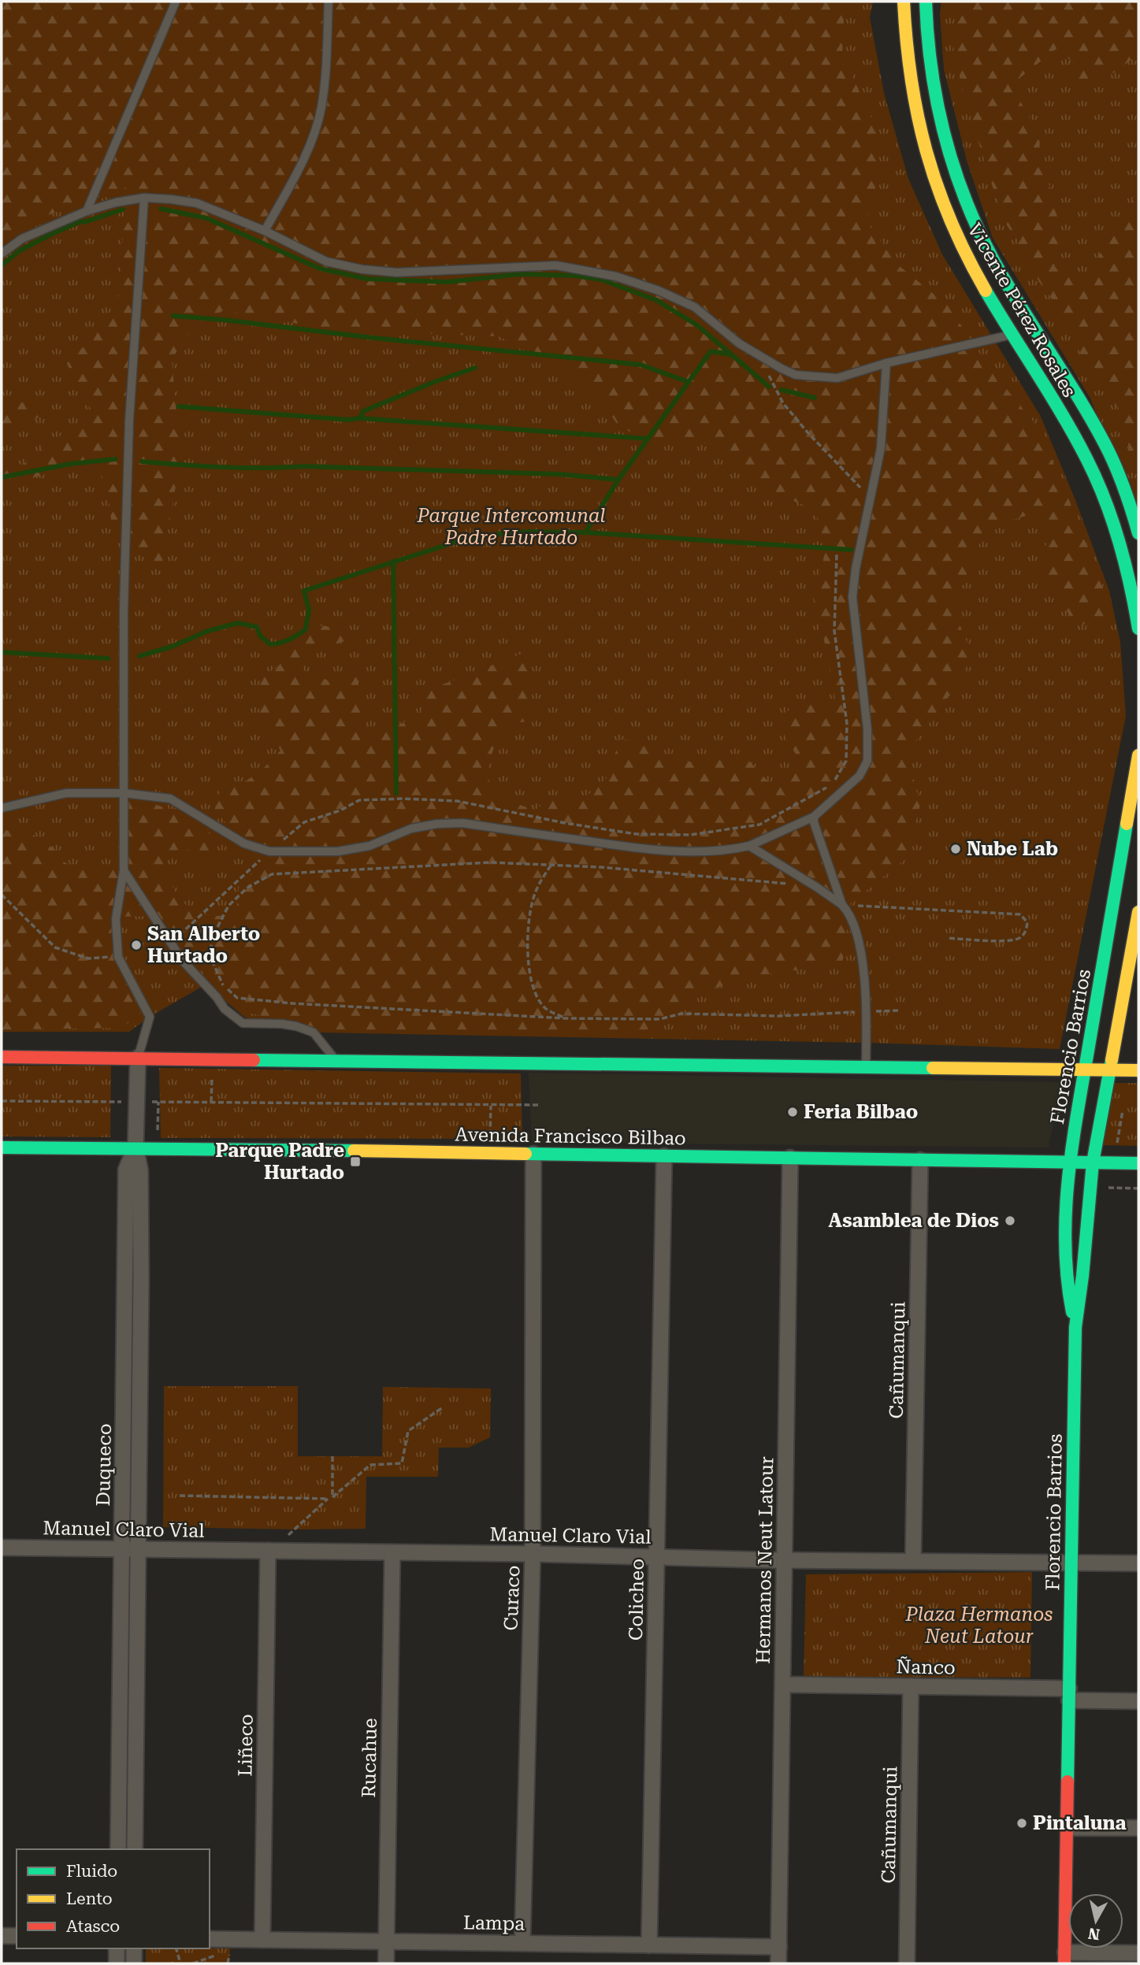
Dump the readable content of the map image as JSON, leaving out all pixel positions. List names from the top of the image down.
{
  "streets": {
    "main road": ["Vicente Pérez Rosales", "Florencio Barrios", "Avenida Francisco Bilbao"],
    "street": [
      "Cañumanqui",
      "Duqueco",
      "Manuel Claro Vial",
      "Hermanos Neut Latour",
      "Curaco",
      "Colicheo",
      "Ñanco",
      "Liñeco",
      "Rucahue",
      "Lampa"
    ]
  },
  "crossings": [
    ["Florencio Barrios", "Avenida Francisco Bilbao"],
    ["Florencio Barrios", "Manuel Claro Vial"],
    ["Florencio Barrios", "Ñanco"],
    ["Avenida Francisco Bilbao", "Cañumanqui"],
    ["Avenida Francisco Bilbao", "Duqueco"],
    ["Avenida Francisco Bilbao", "Hermanos Neut Latour"],
    ["Avenida Francisco Bilbao", "Curaco"],
    ["Avenida Francisco Bilbao", "Colicheo"],
    ["Cañumanqui", "Manuel Claro Vial"],
    ["Cañumanqui", "Ñanco"],
    ["Duqueco", "Manuel Claro Vial"],
    ["Manuel Claro Vial", "Hermanos Neut Latour"],
    ["Manuel Claro Vial", "Curaco"],
    ["Manuel Claro Vial", "Colicheo"],
    ["Manuel Claro Vial", "Liñeco"],
    ["Manuel Claro Vial", "Rucahue"],
    ["Hermanos Neut Latour", "Ñanco"],
    ["Hermanos Neut Latour", "Lampa"],
    ["Curaco", "Lampa"],
    ["Colicheo", "Lampa"],
    ["Liñeco", "Lampa"],
    ["Rucahue", "Lampa"]
  ],
  "parks": ["Parque Intercomunal Padre Hurtado", "Plaza Hermanos Neut Latour"],
  "places": {
    "other": [
      "Nube Lab",
      "San Alberto Hurtado",
      "Feria Bilbao",
      "Asamblea de Dios",
      "Pintaluna"
    ],
    "transit": ["Parque Padre Hurtado"]
  },
  "legend": ["Fluido", "Lento", "Atasco"],
  "north": "bottom"
}
